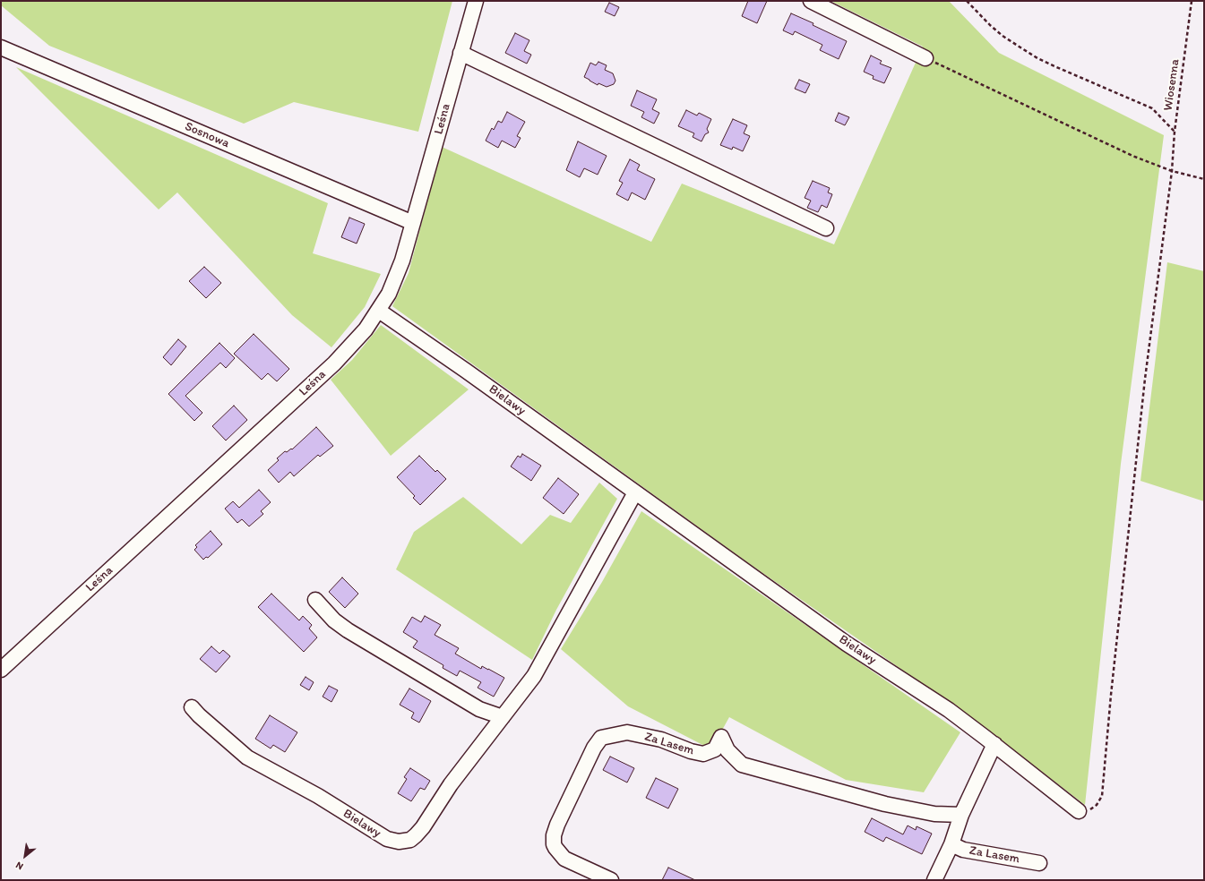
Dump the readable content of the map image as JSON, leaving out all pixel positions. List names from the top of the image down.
{
  "streets": {
    "street": [
      "Leśna",
      "Sosnowa",
      "Bielawy",
      "Za Lasem"
    ],
    "path": ["Wiosenna"]
  },
  "crossings": [
    ["Wiosenna", "Bielawy"],
    ["Leśna", "Sosnowa"],
    ["Leśna", "Bielawy"],
    ["Bielawy", "Za Lasem"]
  ],
  "north": "bottom left"
}
